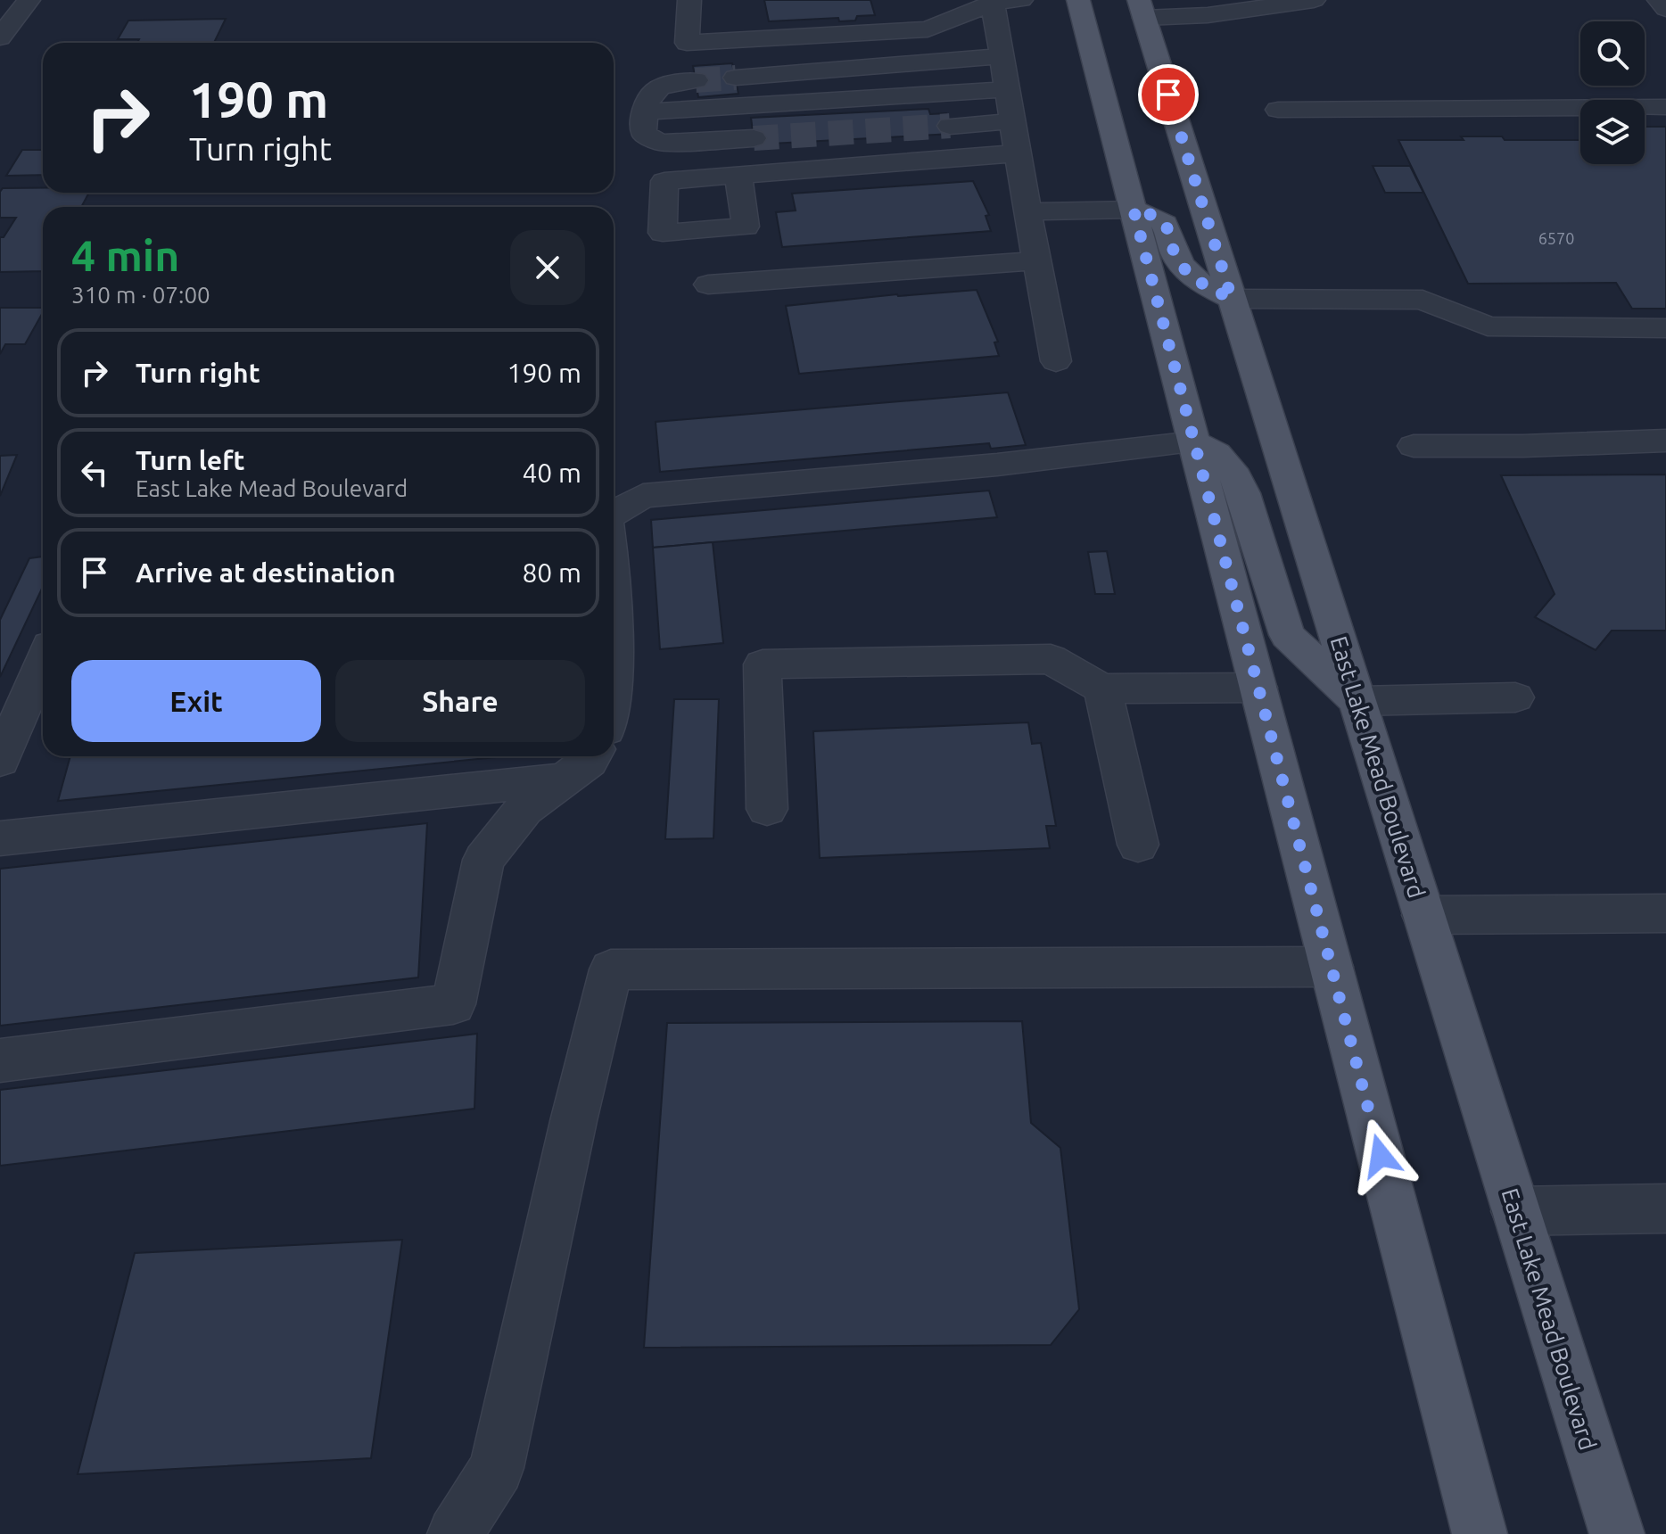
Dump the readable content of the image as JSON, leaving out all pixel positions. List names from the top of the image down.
{
  "streets": {
    "main road": ["East Lake Mead Boulevard"]
  },
  "house_numbers": ["6570"],
  "page": {
    "turn": ["190 m", "Turn right"],
    "heading": ["4 min", "310 m · 07:00"],
    "list": [
      {
        "name": "Turn right",
        "value": "190 m"
      },
      {
        "name": "Turn left",
        "note": "East Lake Mead Boulevard",
        "value": "40 m"
      },
      {
        "name": "Arrive at destination",
        "value": "80 m"
      }
    ],
    "buttons": ["Exit", "Share"]
  }
}
